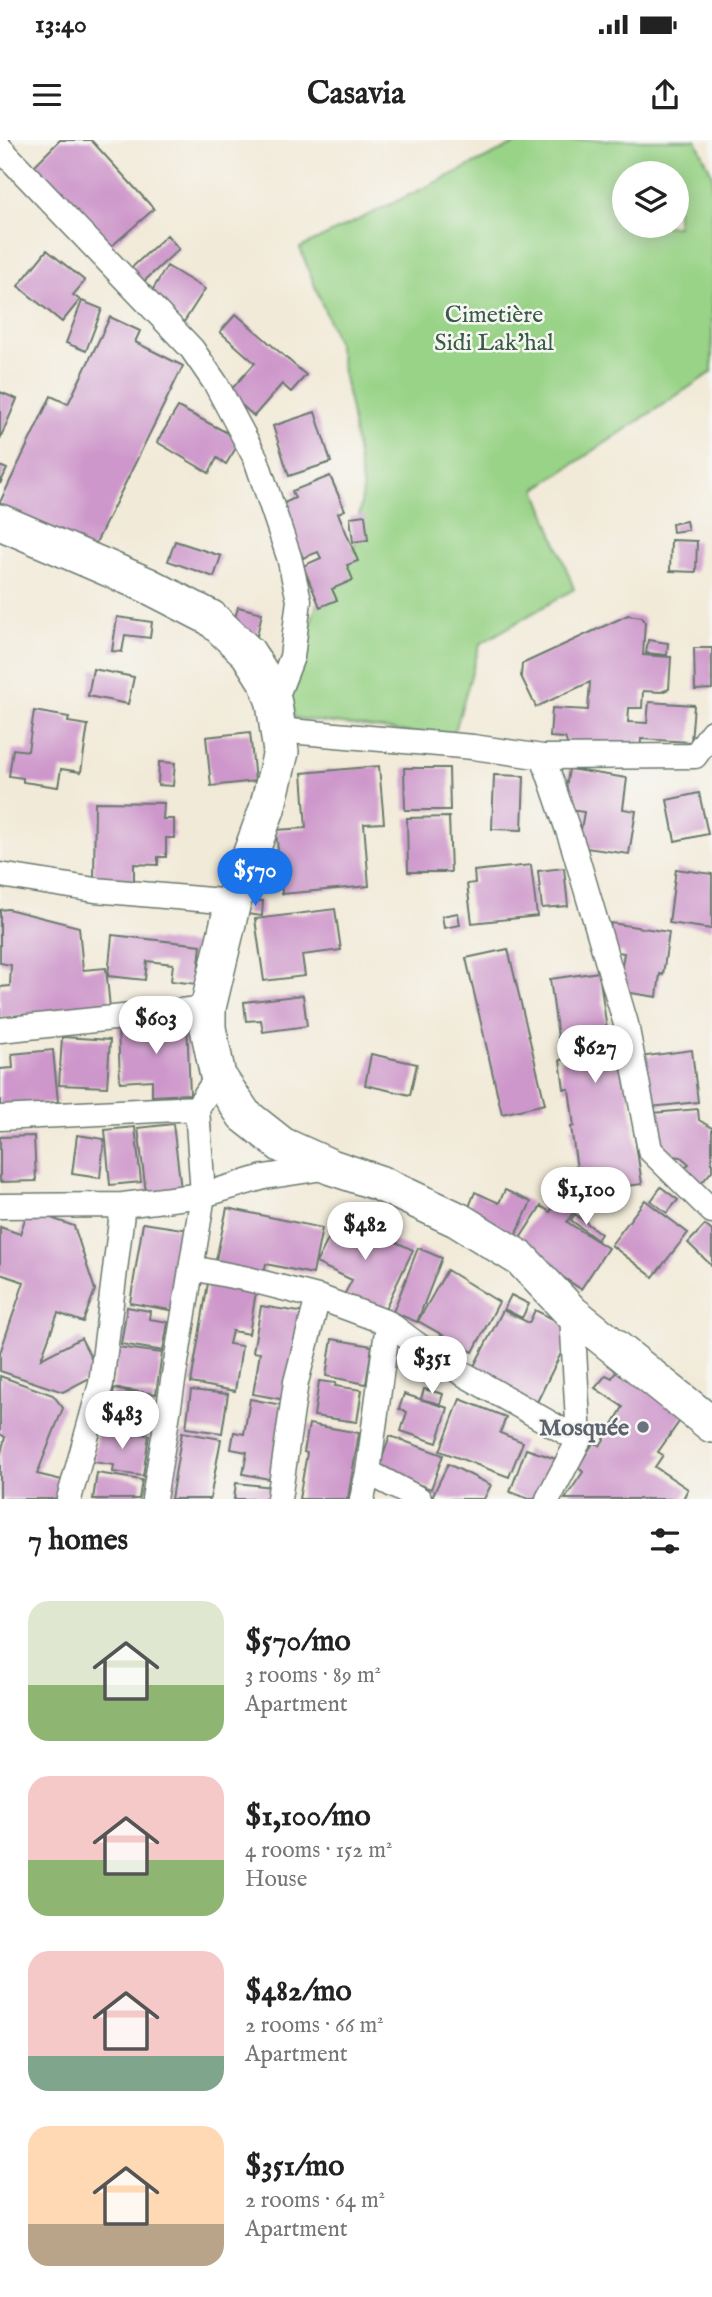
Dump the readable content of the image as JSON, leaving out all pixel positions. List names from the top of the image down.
{
  "parks": ["Cimetière Sidi Lak'hal"],
  "places": ["Mosquée"],
  "page": {
    "status": "13:40",
    "header": "Casavia",
    "price": [
      "$570",
      "$603",
      "$627",
      "$1,100",
      "$482",
      "$351",
      "$483"
    ],
    "heading": "7 homes",
    "list": [
      {
        "name": "$570/mo",
        "note": "3 rooms · 89 m² · Apartment"
      },
      {
        "name": "$1,100/mo",
        "note": "4 rooms · 152 m² · House"
      },
      {
        "name": "$482/mo",
        "note": "2 rooms · 66 m² · Apartment"
      },
      {
        "name": "$351/mo",
        "note": "2 rooms · 64 m² · Apartment"
      }
    ]
  }
}
